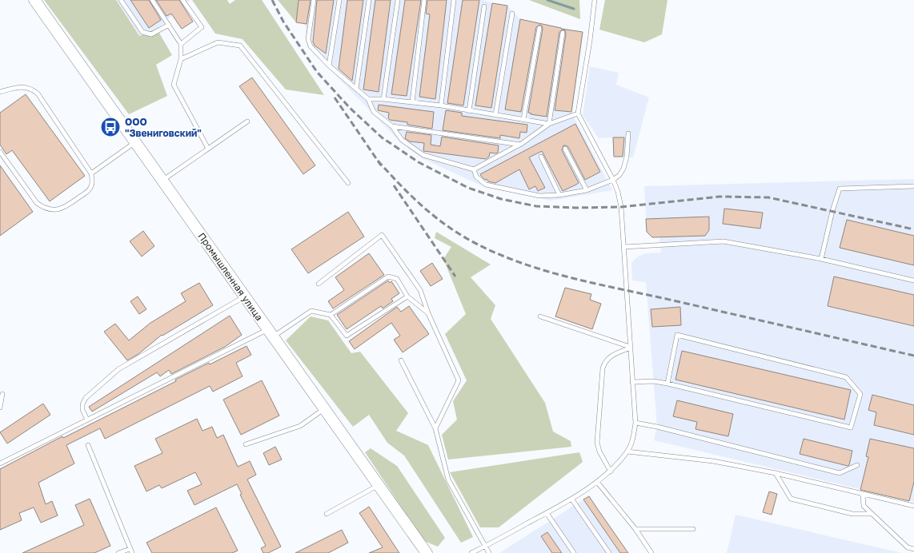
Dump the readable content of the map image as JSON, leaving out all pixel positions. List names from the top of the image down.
{
  "streets": {
    "street": ["Промышленная улица"]
  },
  "places": {
    "bus stop": ["ООО \"Звениговский\""]
  }
}
